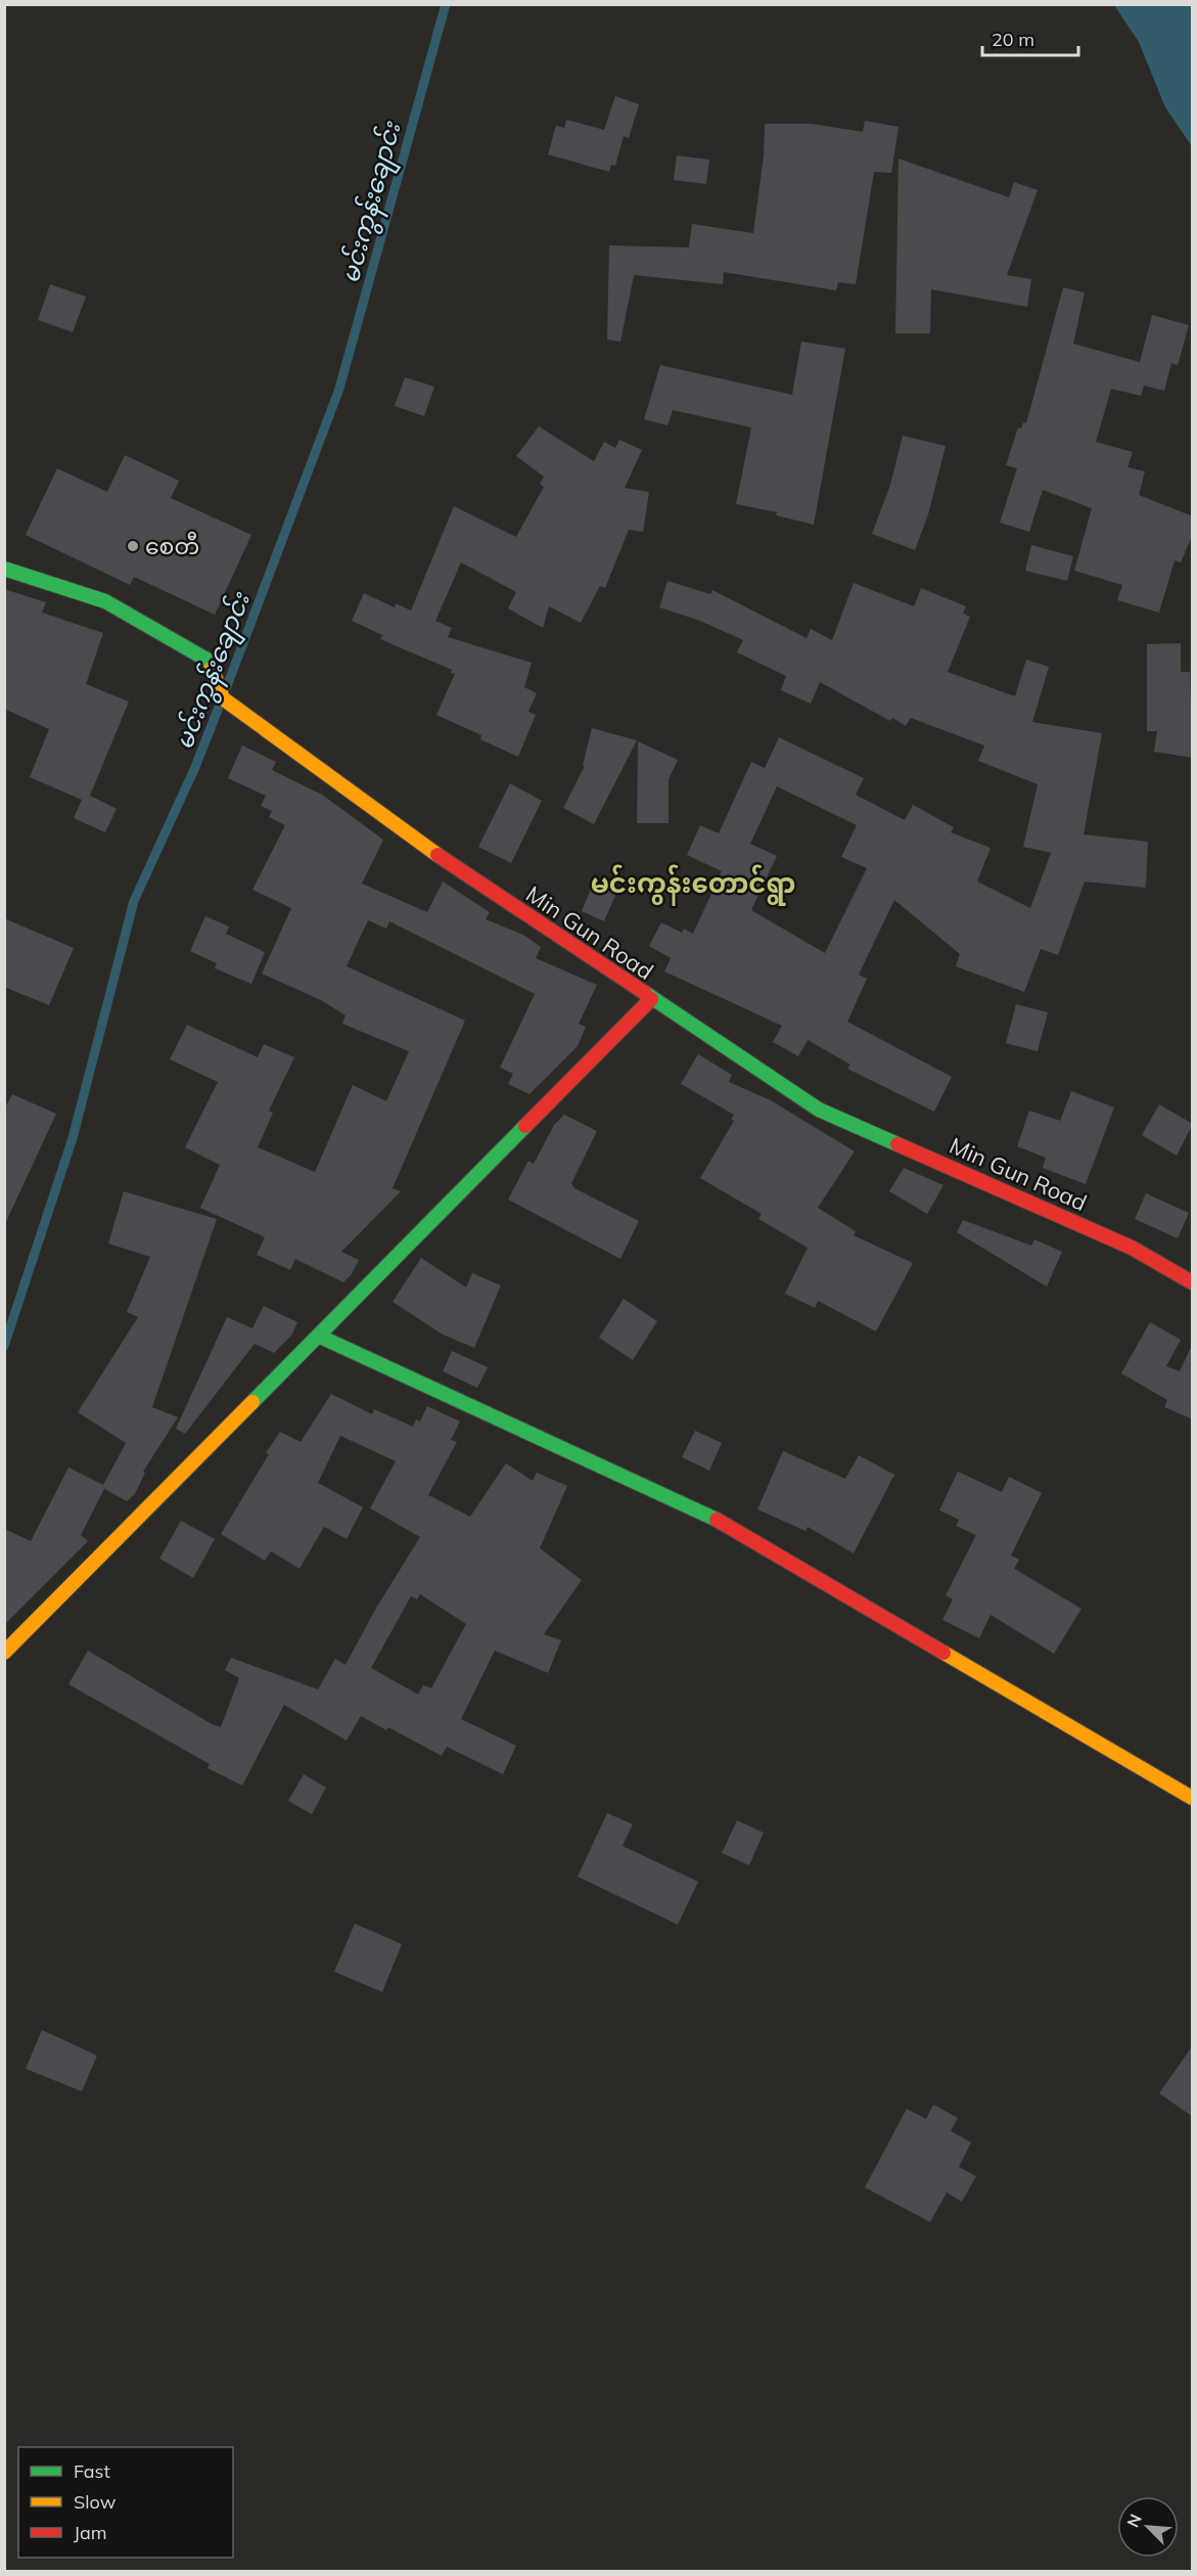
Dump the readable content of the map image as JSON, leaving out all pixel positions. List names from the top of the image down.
{
  "streets": {
    "street": ["Min Gun Road"]
  },
  "districts": ["မင်းကွန်းတောင်ရွာ"],
  "water": ["မင်းကွန်းချောင်း"],
  "places": ["စေတီ"],
  "legend": ["Fast", "Slow", "Jam"],
  "scale_bar": "20 m",
  "north": "top left"
}
